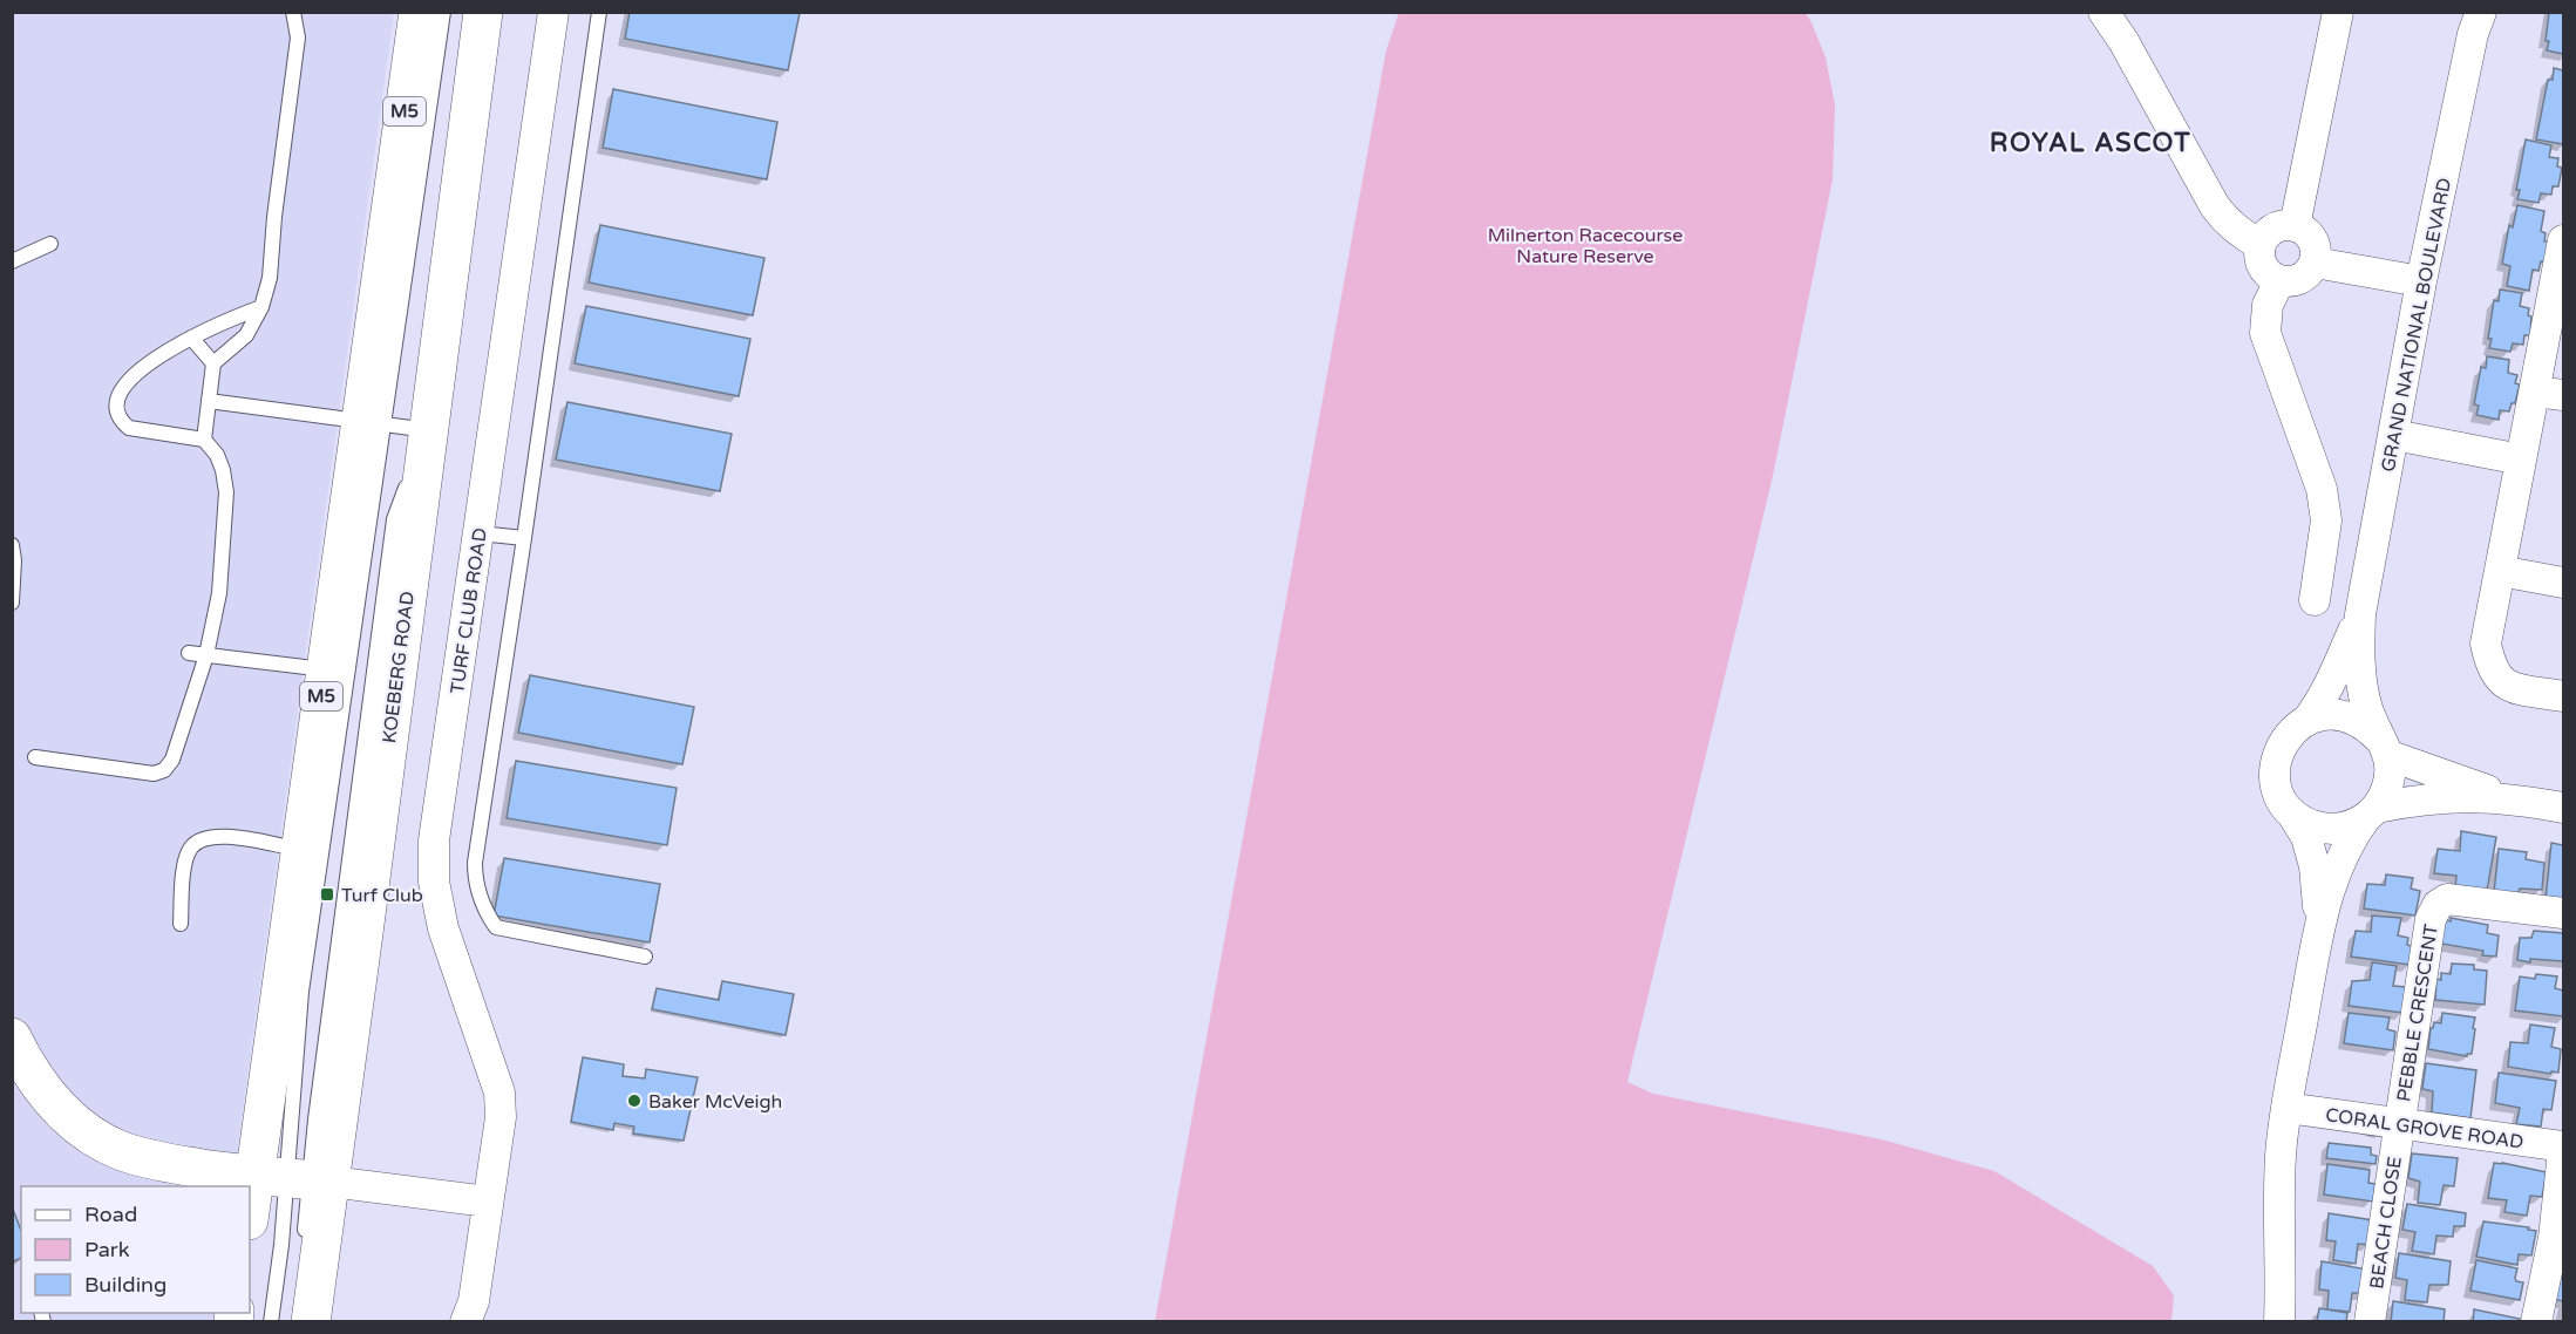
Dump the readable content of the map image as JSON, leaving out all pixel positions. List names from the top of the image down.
{
  "streets": {
    "main road": ["M5", "KOEBERG ROAD"],
    "street": [
      "GRAND NATIONAL BOULEVARD",
      "TURF CLUB ROAD",
      "PEBBLE CRESCENT",
      "CORAL GROVE ROAD",
      "BEACH CLOSE"
    ]
  },
  "crossings": [
    ["PEBBLE CRESCENT", "CORAL GROVE ROAD"],
    ["PEBBLE CRESCENT", "BEACH CLOSE"],
    ["CORAL GROVE ROAD", "BEACH CLOSE"]
  ],
  "districts": ["ROYAL ASCOT"],
  "parks": ["Milnerton Racecourse Nature Reserve"],
  "places": {
    "transit": ["Turf Club"],
    "other": ["Baker McVeigh"]
  },
  "legend": ["Road", "Park", "Building"]
}
